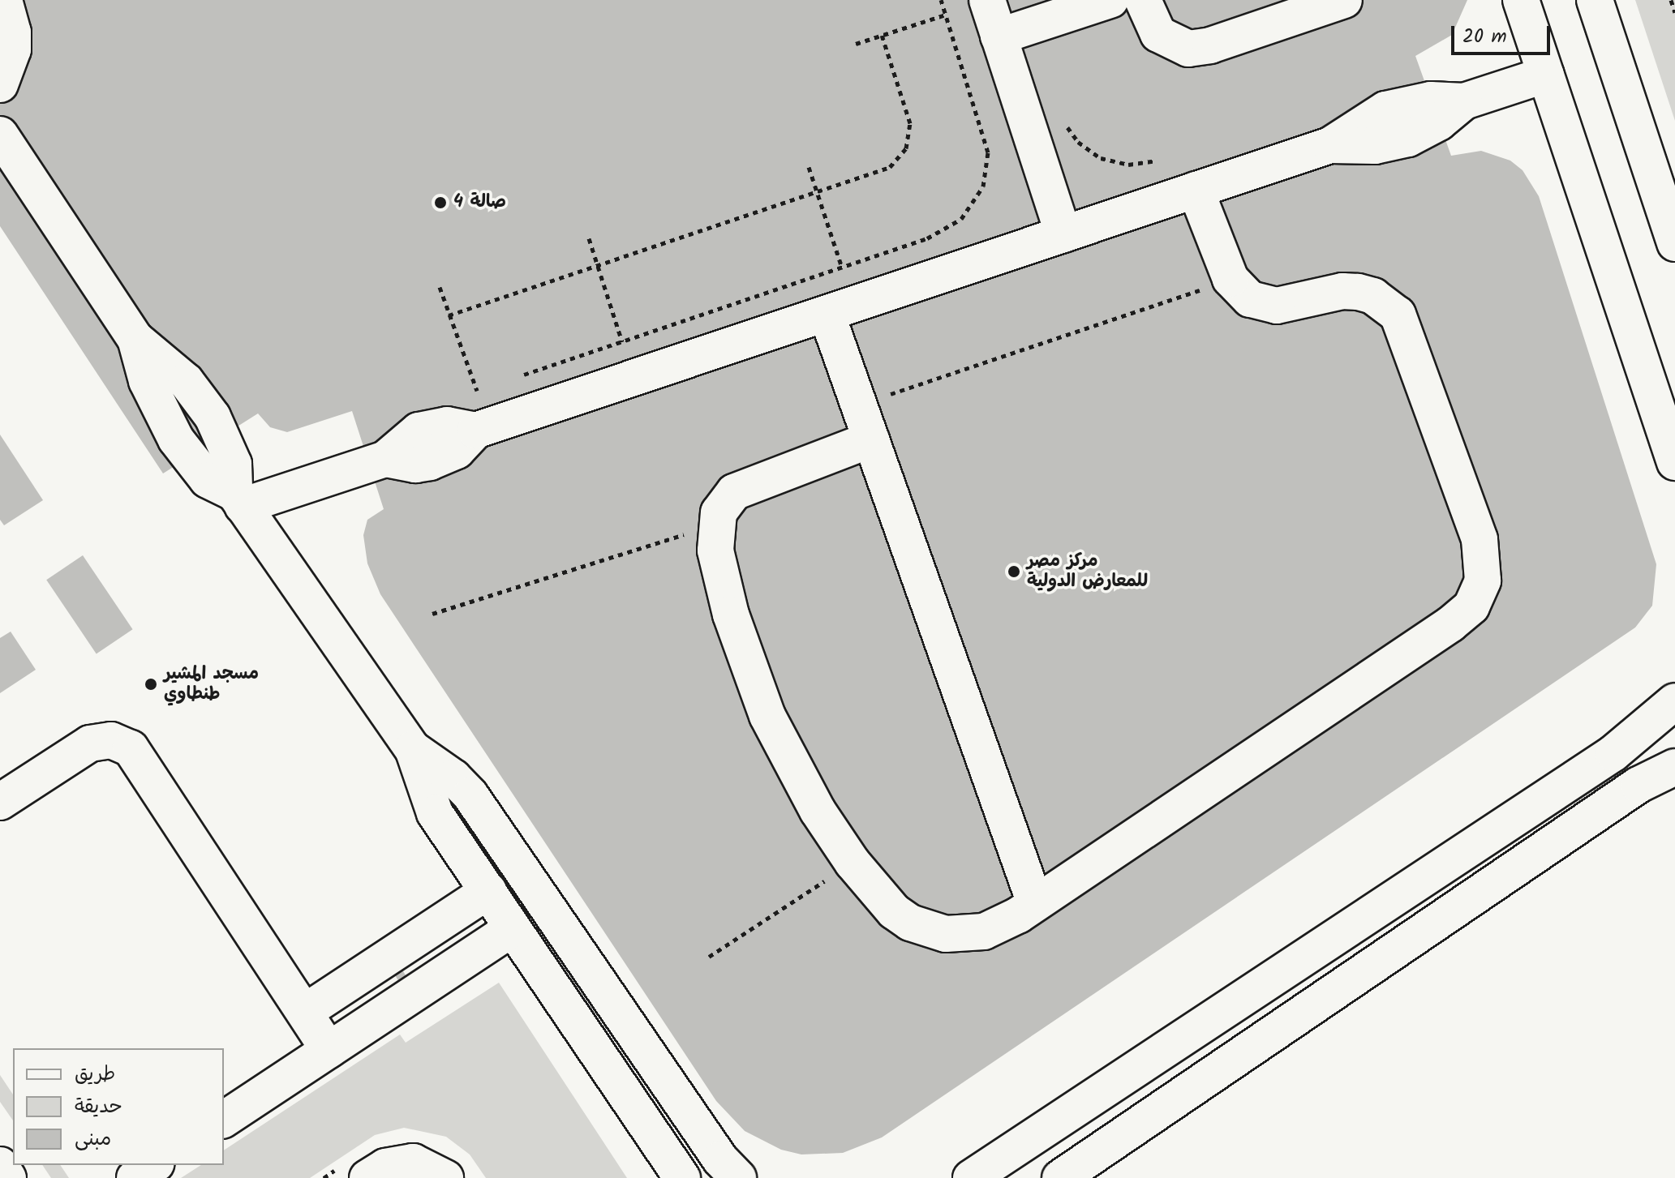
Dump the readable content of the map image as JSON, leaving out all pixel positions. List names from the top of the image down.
{
  "places": ["صالة 4", "مركز مصر للمعارض الدولية", "مسجد المشير طنطاوي"],
  "legend": ["طريق", "حديقة", "مبنى"],
  "scale_bar": "20 m"
}
